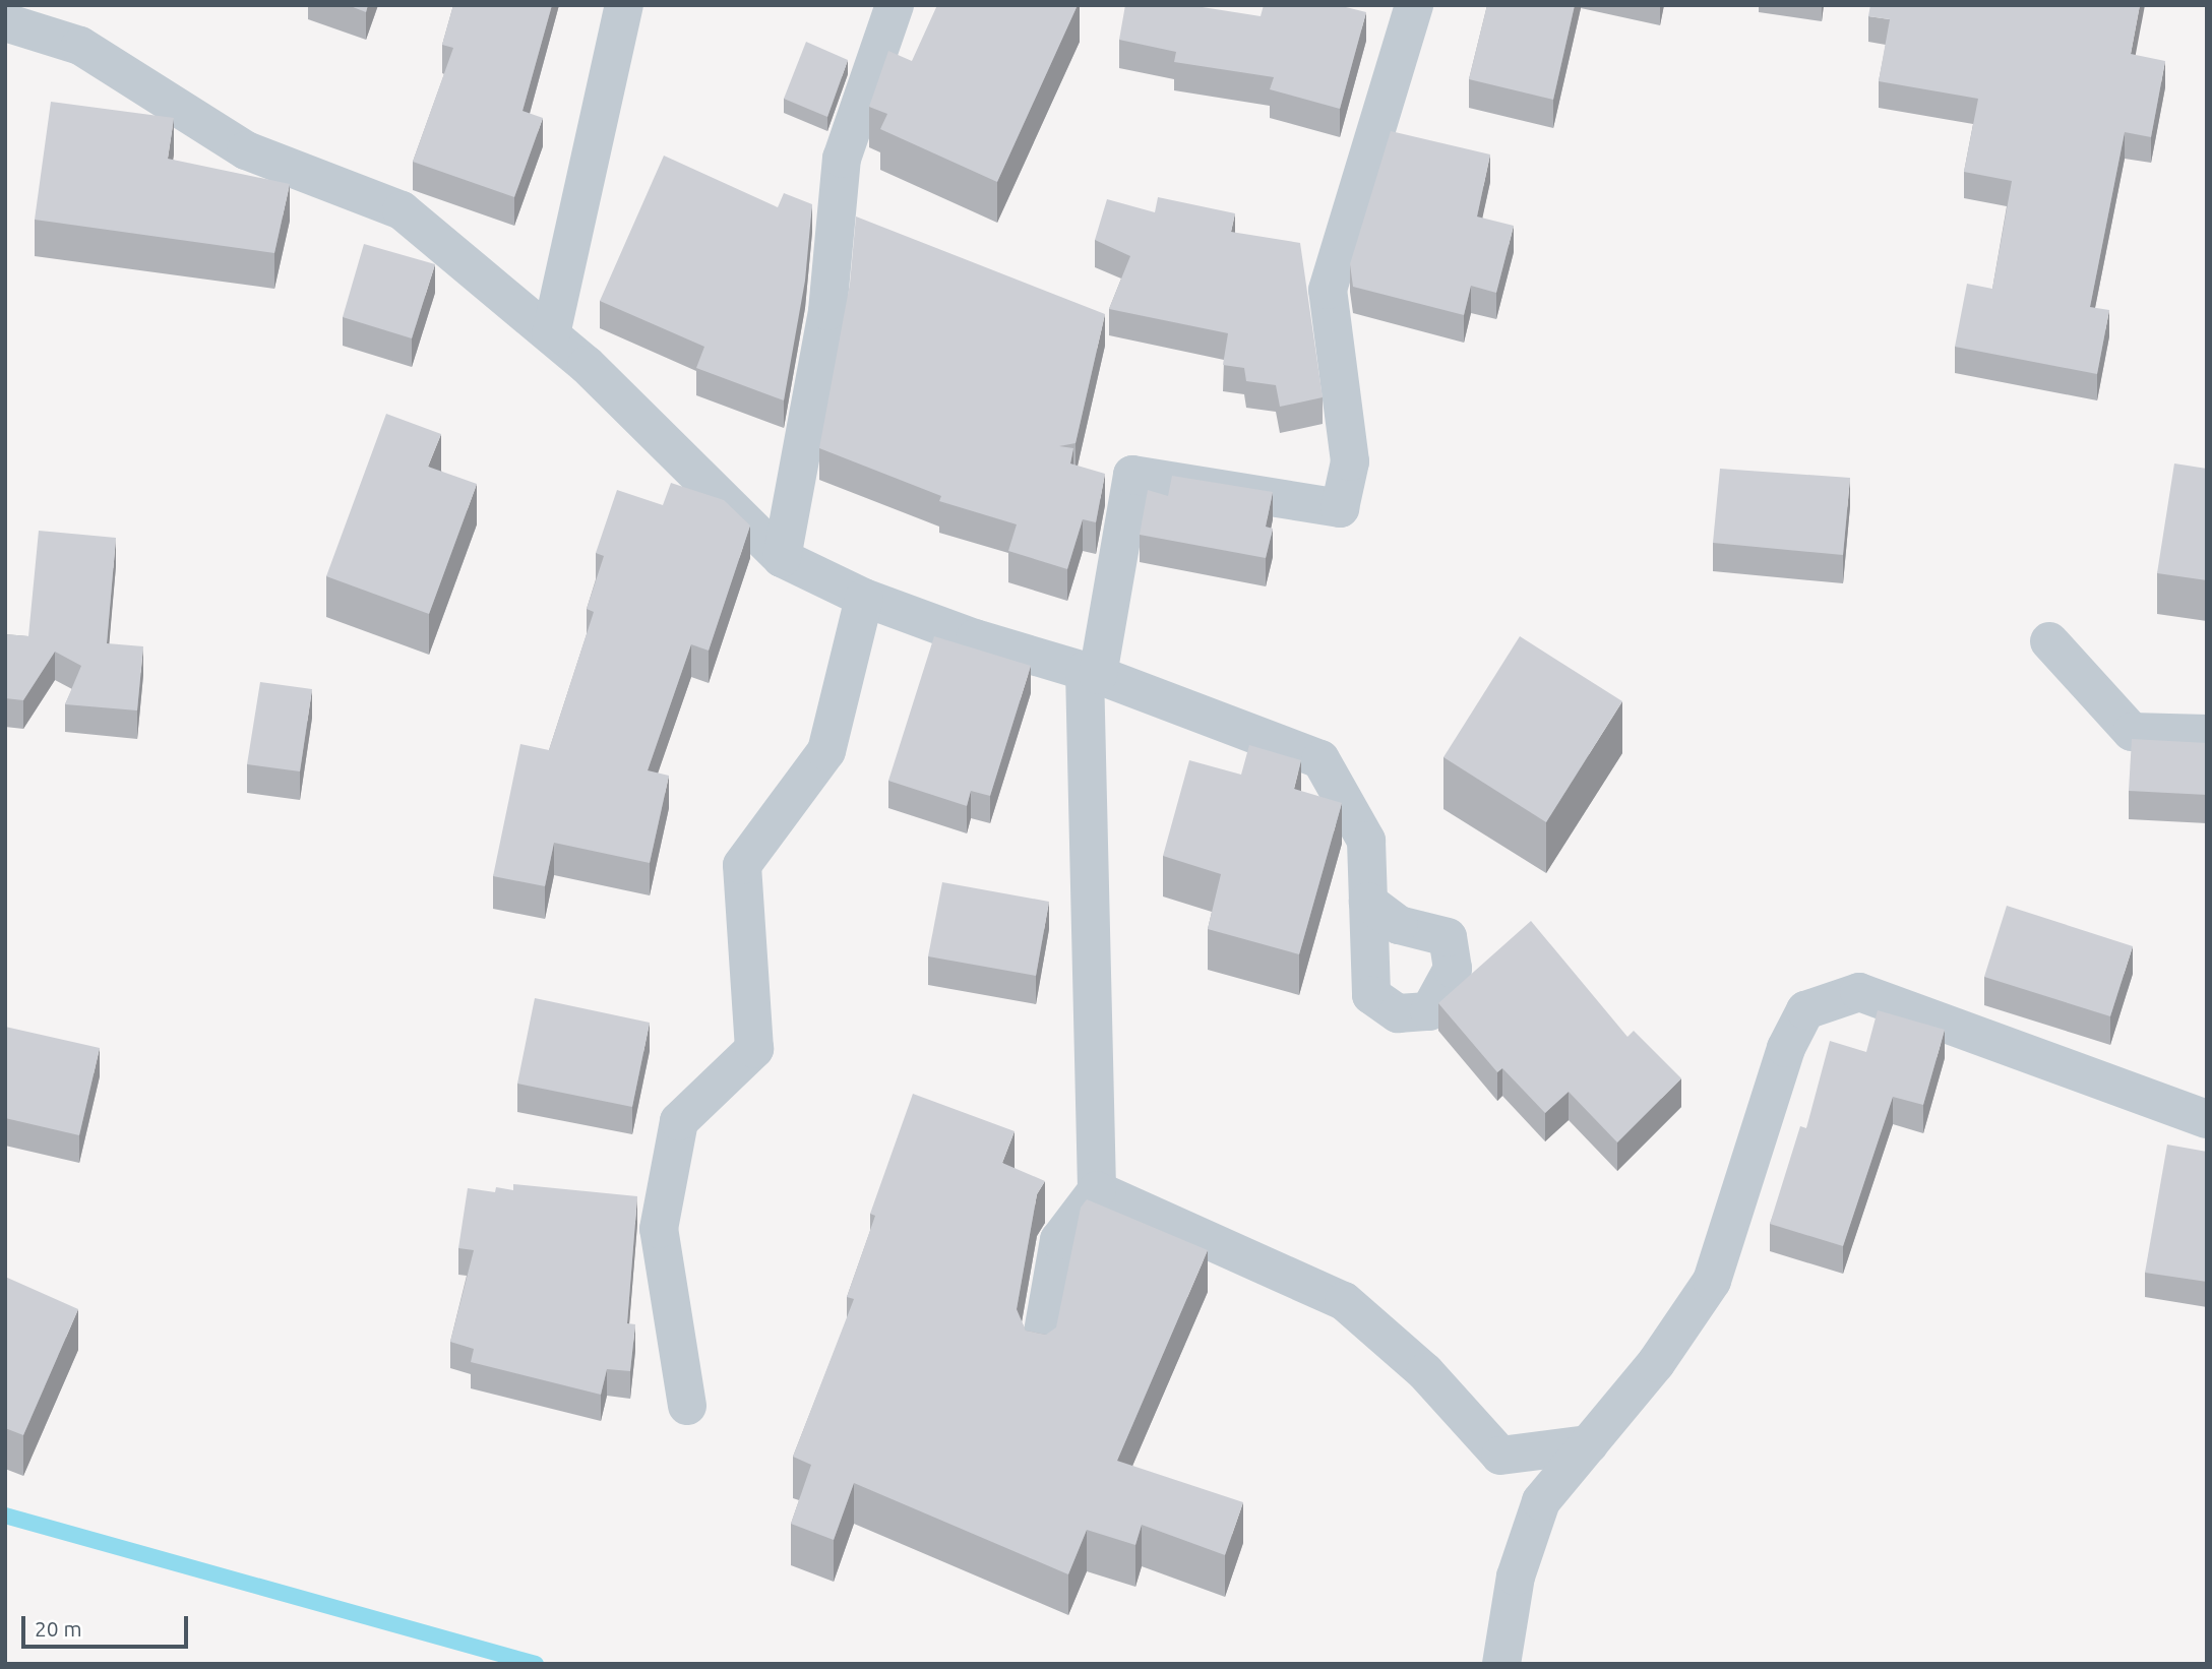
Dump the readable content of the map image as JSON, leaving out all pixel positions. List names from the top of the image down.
{
  "scale_bar": "20 m"
}
